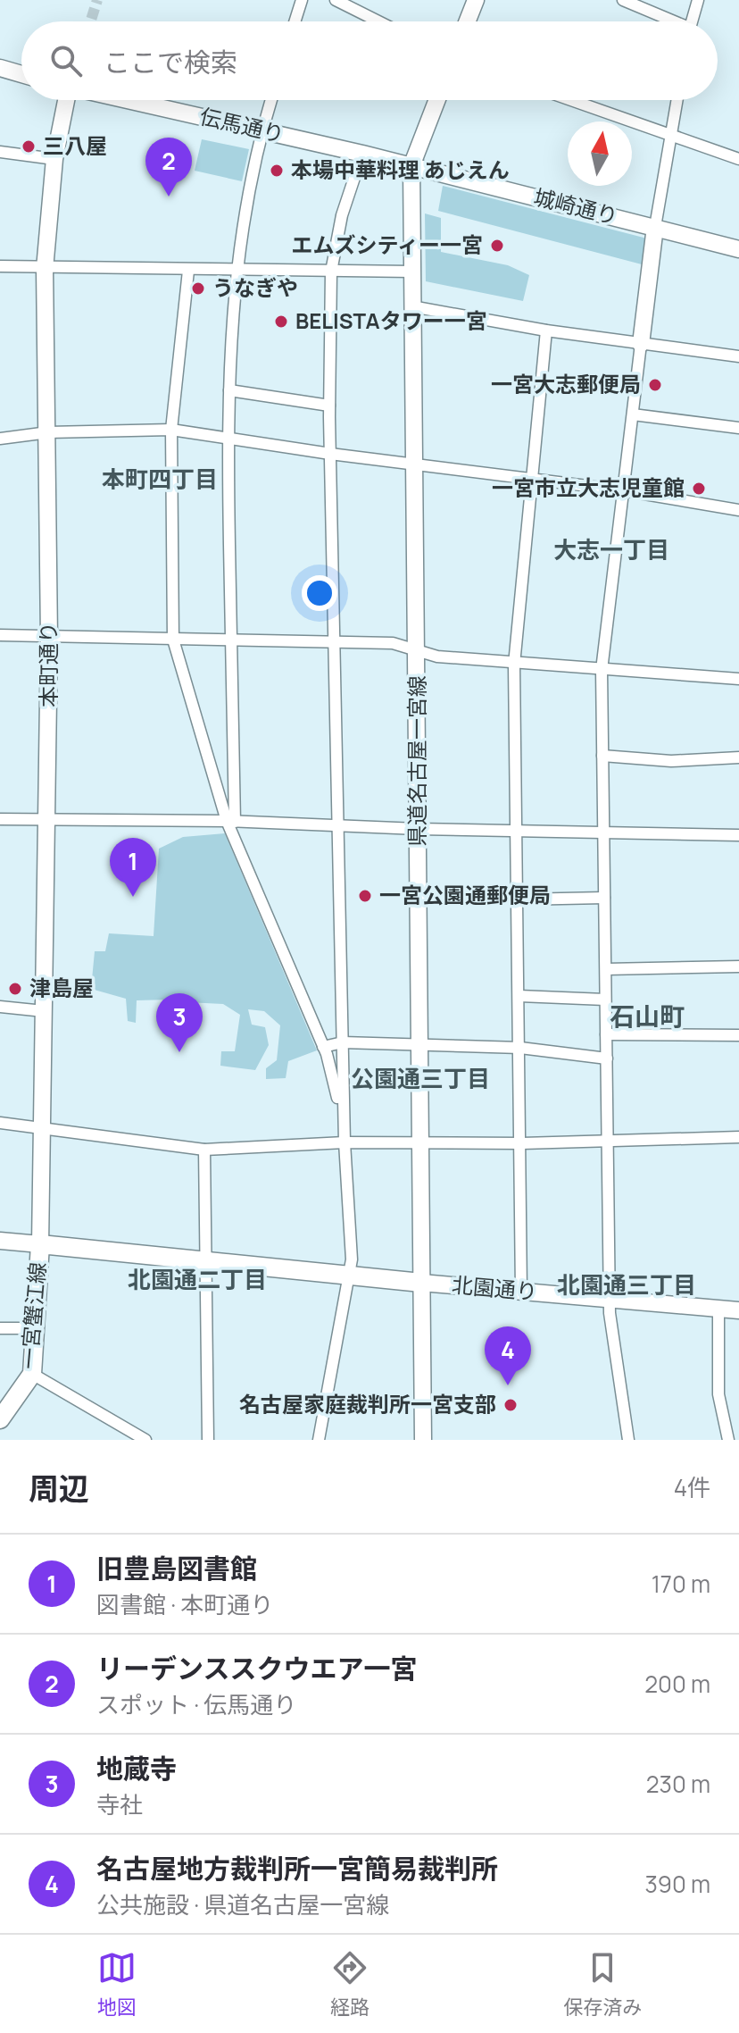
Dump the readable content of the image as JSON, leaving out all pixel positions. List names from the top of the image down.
{
  "streets": {
    "main road": ["一宮蟹江線"],
    "street": [
      "伝馬通り",
      "城崎通り",
      "本町通り",
      "県道名古屋一宮線",
      "北園通り"
    ]
  },
  "crossings": [
    ["伝馬通り", "城崎通り"],
    ["伝馬通り", "県道名古屋一宮線"],
    ["城崎通り", "県道名古屋一宮線"],
    ["本町通り", "一宮蟹江線"],
    ["県道名古屋一宮線", "北園通り"],
    ["県道名古屋一宮線", "一宮蟹江線"],
    ["北園通り", "一宮蟹江線"]
  ],
  "districts": [
    "本町四丁目",
    "大志一丁目",
    "石山町",
    "公園通三丁目",
    "北園通二丁目",
    "北園通三丁目"
  ],
  "places": [
    "三八屋",
    "本場中華料理 あじえん",
    "エムズシティー一宮",
    "うなぎや",
    "BELISTAタワー一宮",
    "一宮大志郵便局",
    "一宮市立大志児童館",
    "一宮公園通郵便局",
    "津島屋",
    "名古屋家庭裁判所一宮支部"
  ],
  "north": "top",
  "page": {
    "search": "ここで検索",
    "pins": [
      "2",
      "1",
      "3",
      "4"
    ],
    "heading": ["周辺", "4件"],
    "list": [
      {
        "mark": "1",
        "name": "旧豊島図書館",
        "note": "図書館 · 本町通り",
        "value": "170 m"
      },
      {
        "mark": "2",
        "name": "リーデンススクウエア一宮",
        "note": "スポット · 伝馬通り",
        "value": "200 m"
      },
      {
        "mark": "3",
        "name": "地蔵寺",
        "note": "寺社",
        "value": "230 m"
      },
      {
        "mark": "4",
        "name": "名古屋地方裁判所一宮簡易裁判所",
        "note": "公共施設 · 県道名古屋一宮線",
        "value": "390 m"
      }
    ],
    "nav": ["地図", "経路", "保存済み"]
  }
}
